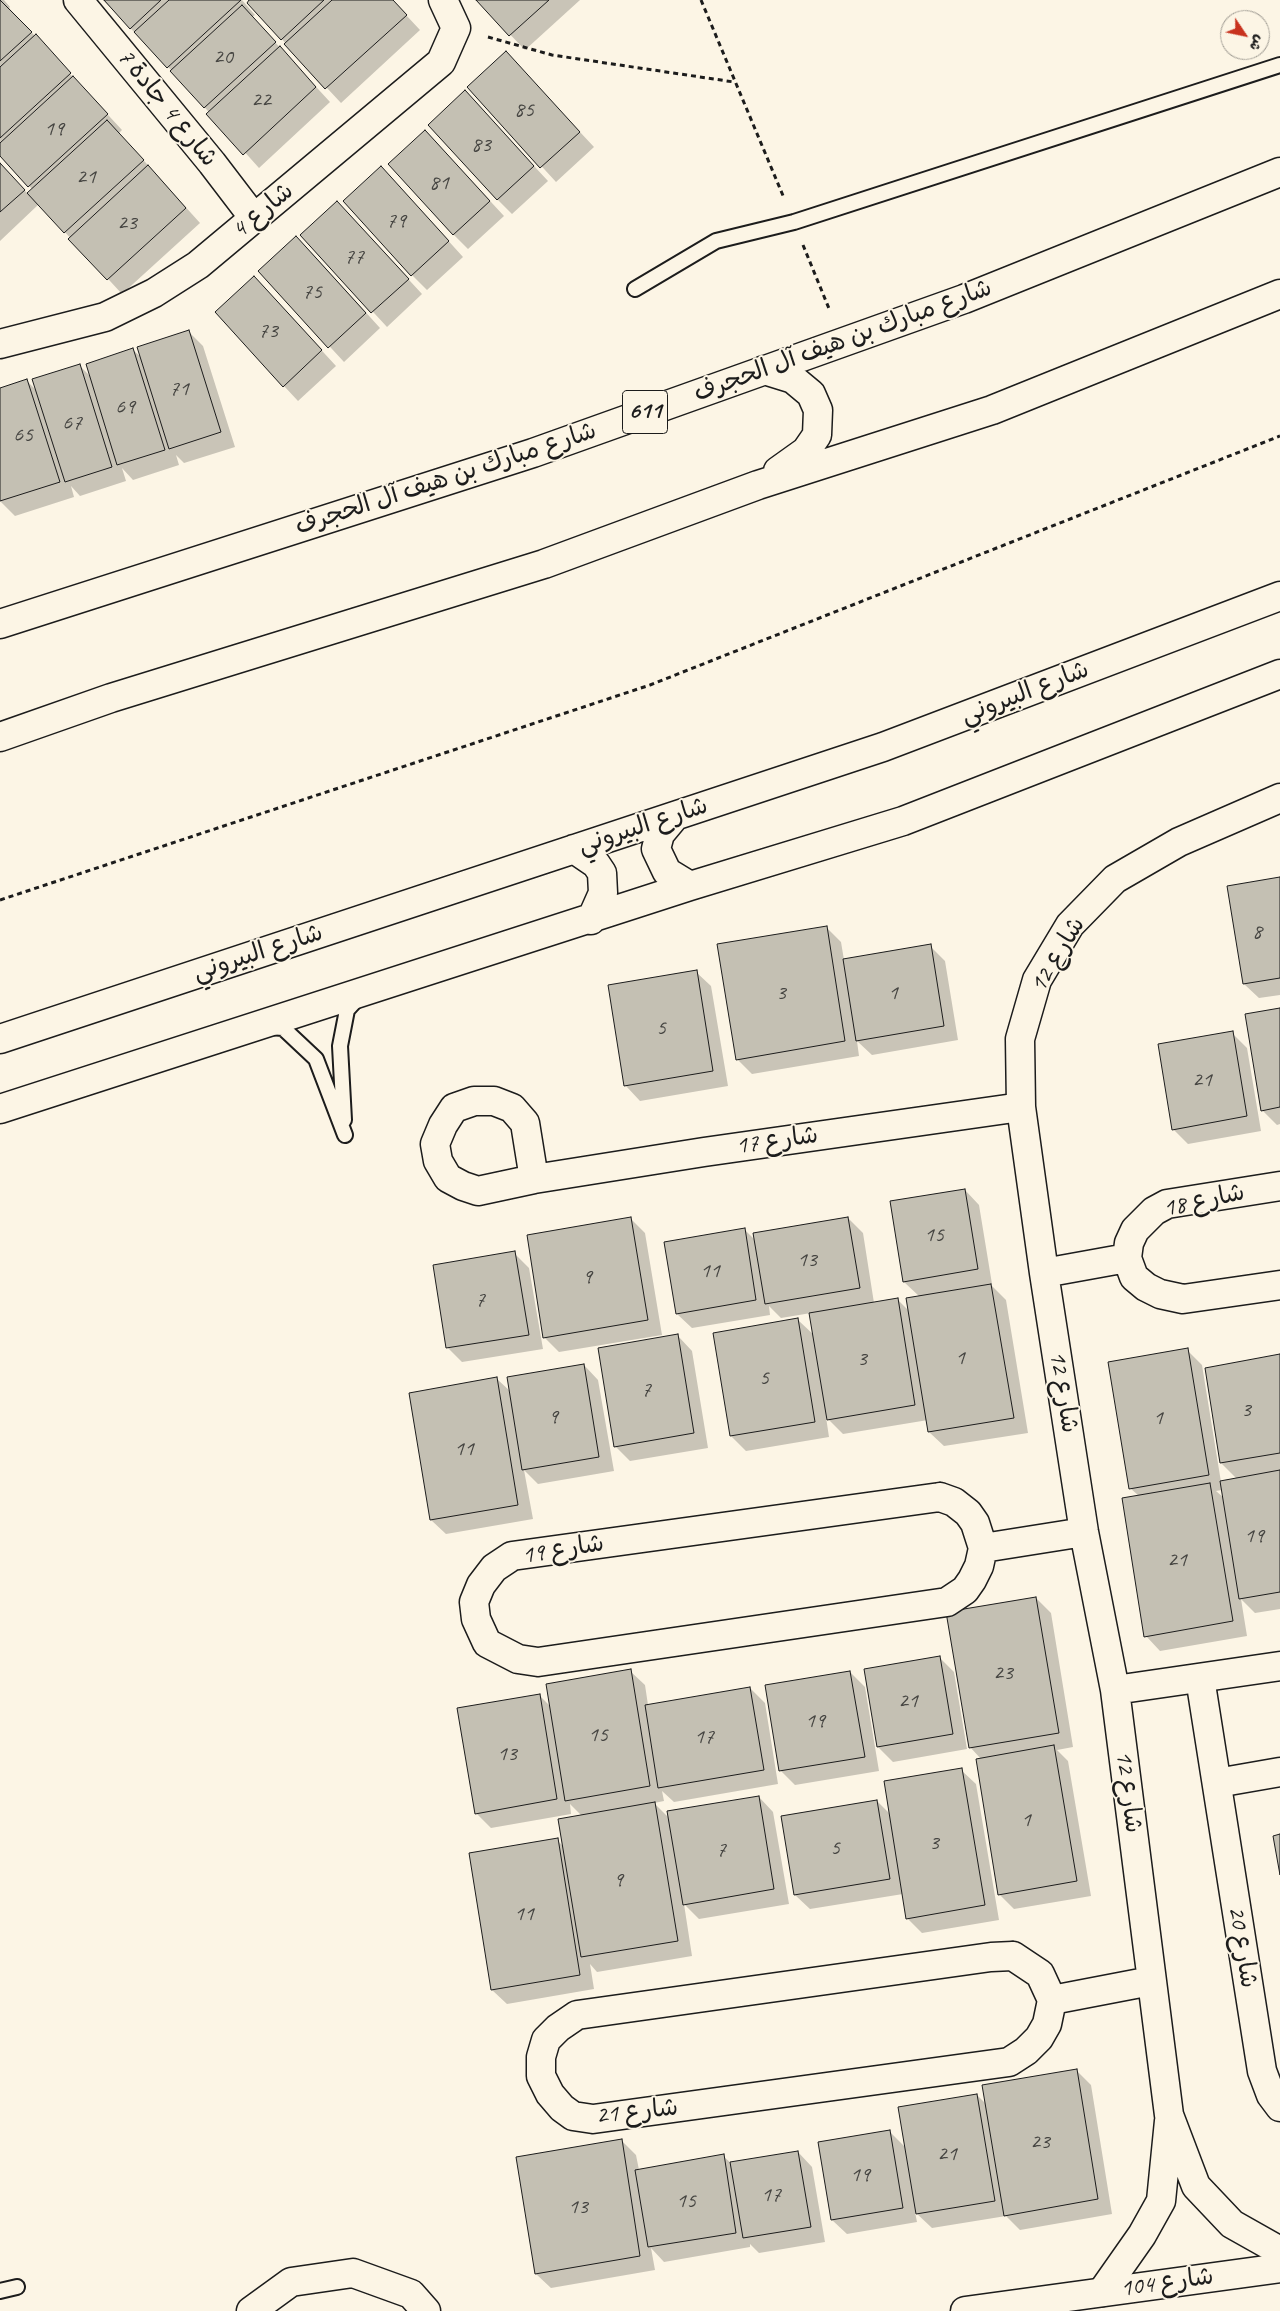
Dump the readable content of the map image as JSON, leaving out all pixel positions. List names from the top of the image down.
{
  "streets": {
    "street": [
      "شارع 4 جادة 7",
      "شارع 4",
      "شارع مبارك بن هيف آل الحجرف",
      "611",
      "شارع البيروني",
      "شارع 12",
      "شارع 17",
      "شارع 18",
      "شارع 19",
      "شارع 20",
      "شارع 21",
      "شارع 104"
    ]
  },
  "crossings": [
    ["شارع 4 جادة 7", "شارع 4"],
    ["شارع 12", "شارع 17"],
    ["شارع 12", "شارع 104"]
  ],
  "house_numbers": [
    "20",
    "22",
    "85",
    "19",
    "83",
    "21",
    "81",
    "79",
    "23",
    "77",
    "75",
    "73",
    "71",
    "69",
    "67",
    "65",
    "8",
    "3",
    "1",
    "5",
    "21",
    "15",
    "13",
    "11",
    "9",
    "7",
    "1",
    "3",
    "5",
    "7",
    "3",
    "9",
    "1",
    "11",
    "19",
    "21",
    "23",
    "21",
    "19",
    "15",
    "17",
    "13",
    "1",
    "3",
    "5",
    "7",
    "9",
    "11",
    "23",
    "21",
    "19",
    "17",
    "15",
    "13"
  ],
  "north": "bottom right"
}
